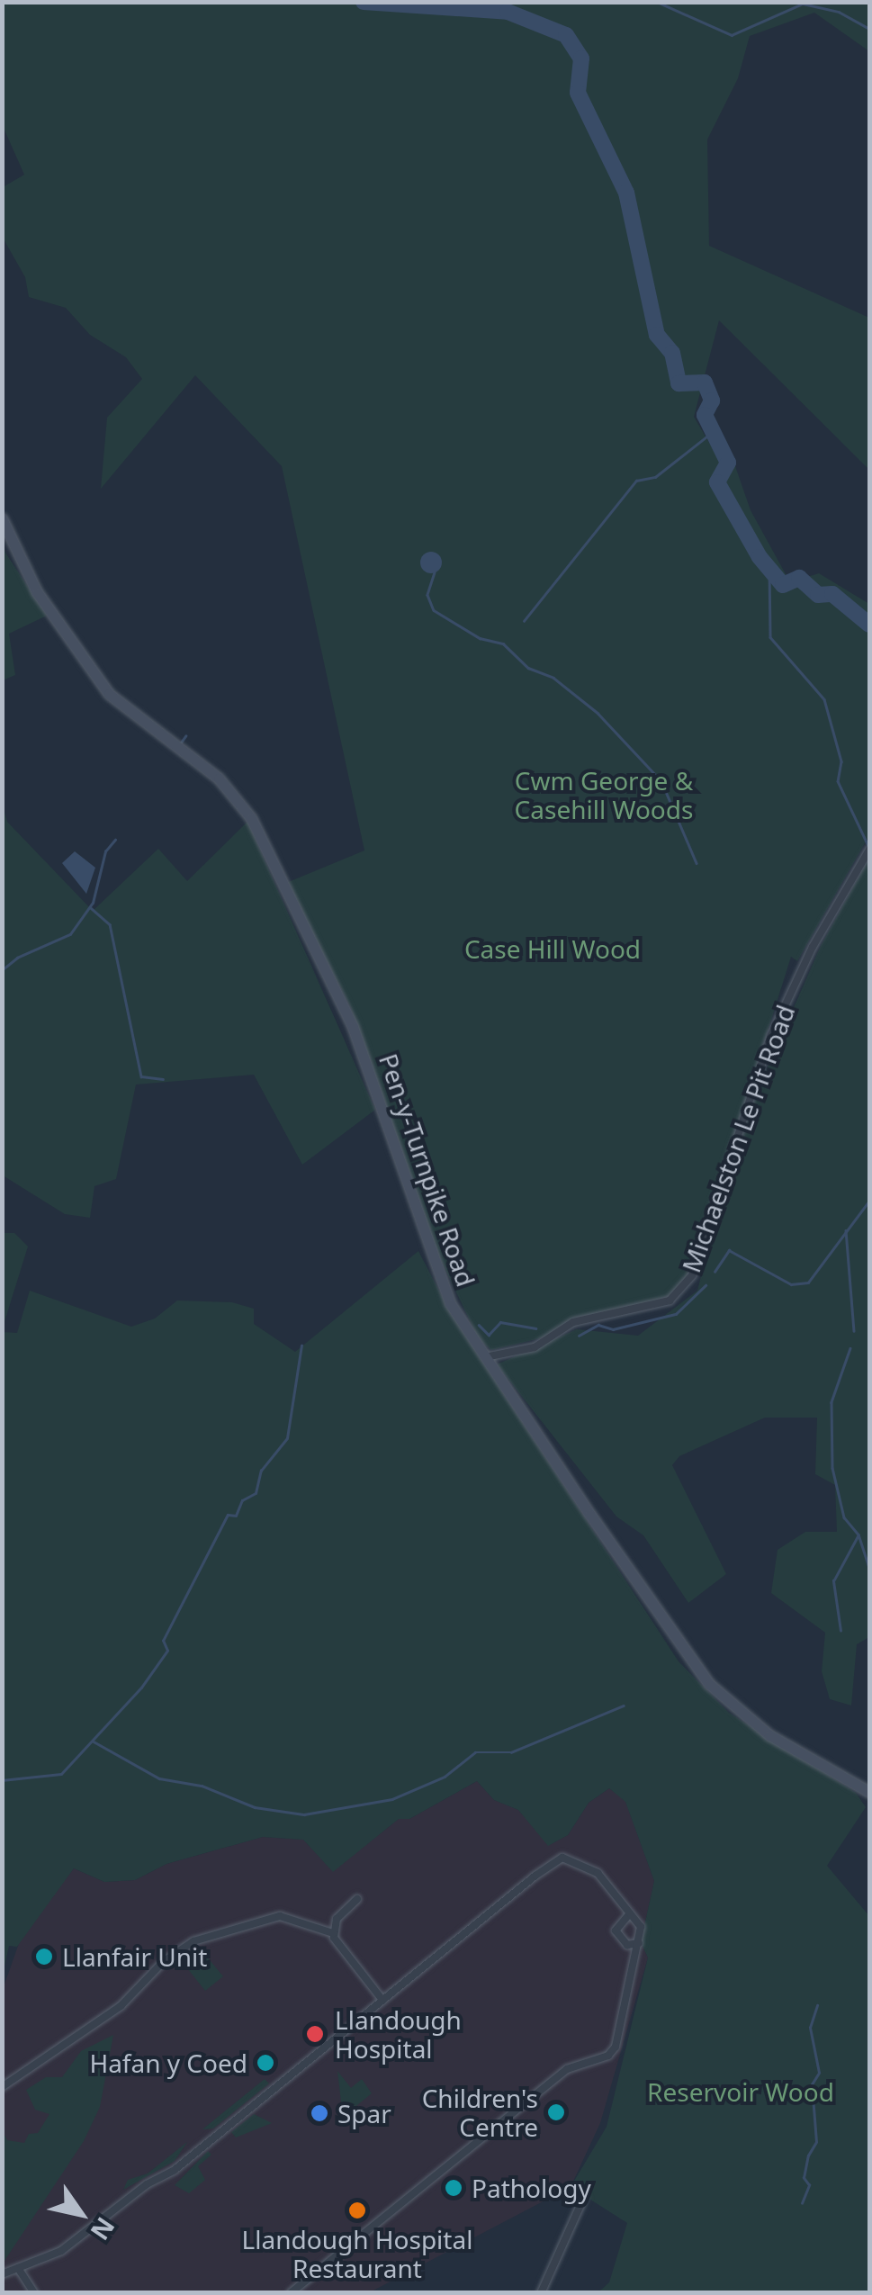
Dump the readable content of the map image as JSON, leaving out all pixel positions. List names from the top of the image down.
{
  "streets": {
    "street": ["Michaelston Le Pit Road", "Pen-y-Turnpike Road"]
  },
  "crossings": [
    ["Michaelston Le Pit Road", "Pen-y-Turnpike Road"]
  ],
  "parks": ["Cwm George & Casehill Woods", "Case Hill Wood", "Reservoir Wood"],
  "places": [
    "Llanfair Unit",
    "Llandough Hospital",
    "Hafan y Coed",
    "Children's Centre",
    "Spar",
    "Pathology",
    "Llandough Hospital Restaurant"
  ],
  "north": "bottom right"
}
